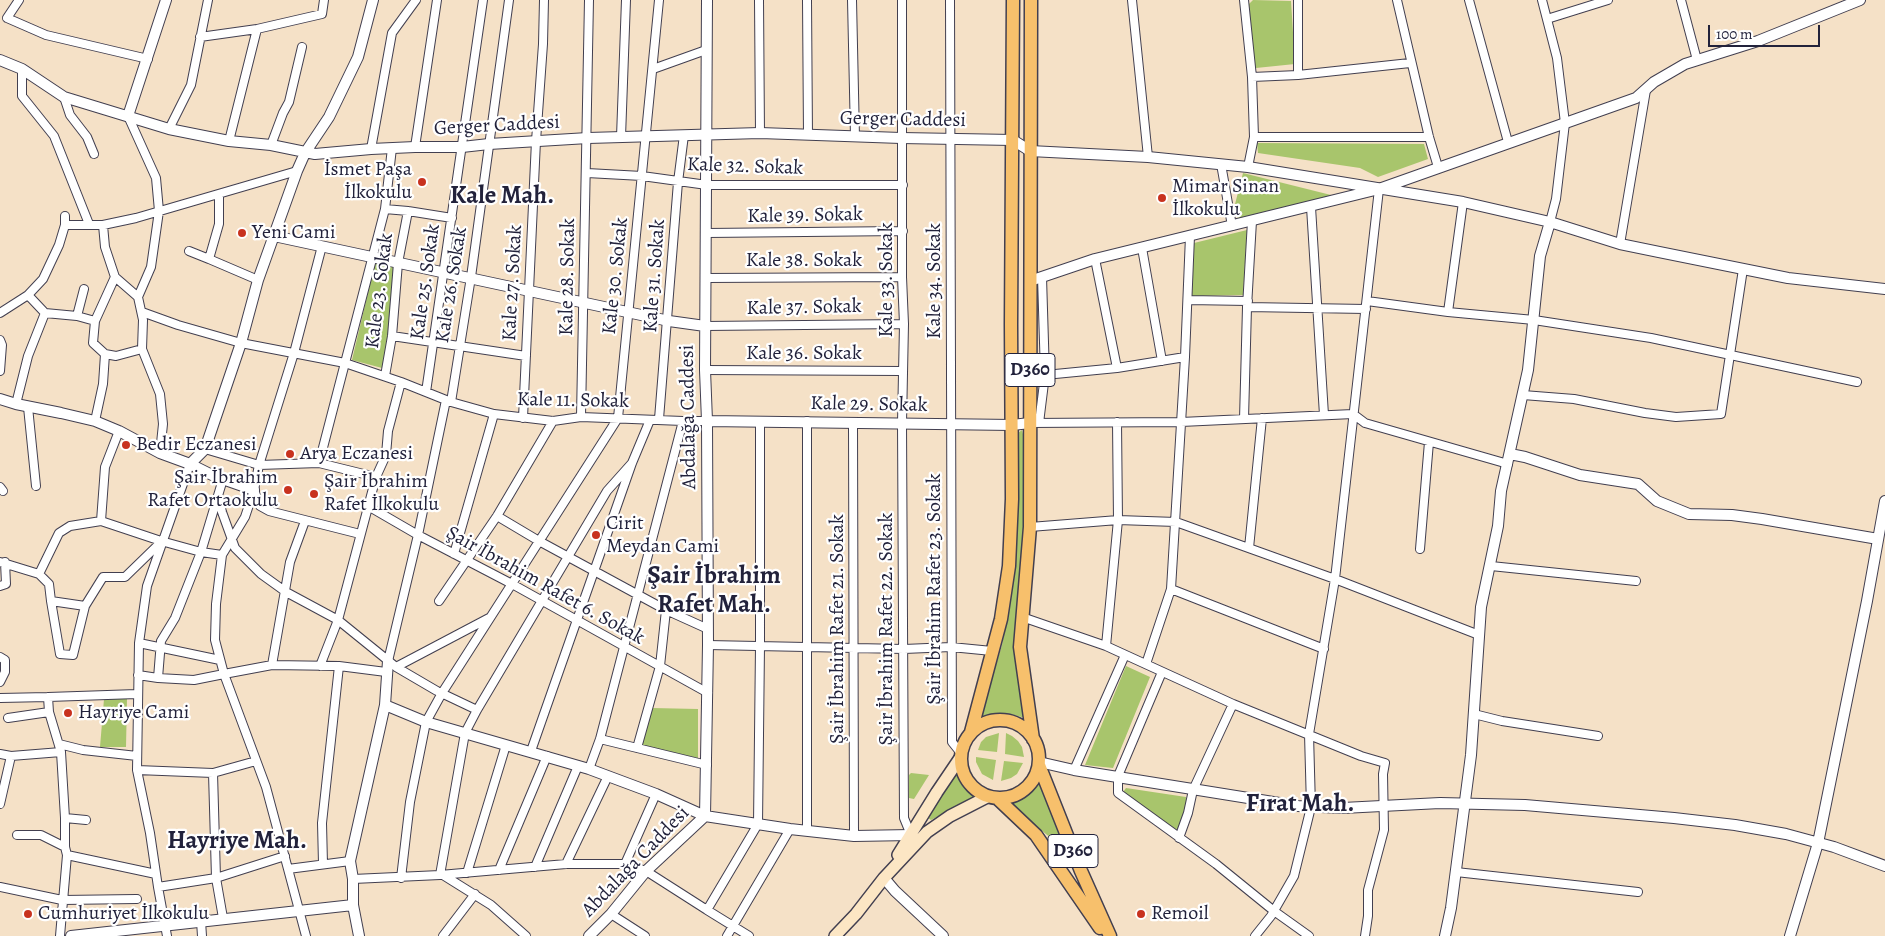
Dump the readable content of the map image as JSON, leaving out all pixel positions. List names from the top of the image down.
{
  "streets": {
    "main road": ["D360"],
    "street": [
      "Gerger Caddesi",
      "Kale 32. Sokak",
      "Kale 39. Sokak",
      "Kale 38. Sokak",
      "Kale 30. Sokak",
      "Kale 31. Sokak",
      "Kale 28. Sokak",
      "Kale 33. Sokak",
      "Kale 34. Sokak",
      "Kale 25. Sokak",
      "Kale 27. Sokak",
      "Kale 26. Sokak",
      "Kale 23. Sokak",
      "Kale 37. Sokak",
      "Kale 36. Sokak",
      "Kale 11. Sokak",
      "Kale 29. Sokak",
      "Abdalağa Caddesi",
      "Şair İbrahim Rafet 6. Sokak",
      "Şair İbrahim Rafet 23. Sokak",
      "Şair İbrahim Rafet 21. Sokak",
      "Şair İbrahim Rafet 22. Sokak"
    ]
  },
  "crossings": [
    ["Gerger Caddesi", "Kale 30. Sokak"],
    ["Gerger Caddesi", "Kale 31. Sokak"],
    ["Gerger Caddesi", "Kale 28. Sokak"],
    ["Gerger Caddesi", "Kale 33. Sokak"],
    ["Gerger Caddesi", "Kale 34. Sokak"],
    ["Gerger Caddesi", "Kale 25. Sokak"],
    ["Gerger Caddesi", "Kale 27. Sokak"],
    ["Gerger Caddesi", "Kale 26. Sokak"],
    ["Gerger Caddesi", "D360"],
    ["Gerger Caddesi", "Abdalağa Caddesi"],
    ["Kale 32. Sokak", "Kale 30. Sokak"],
    ["Kale 32. Sokak", "Kale 31. Sokak"],
    ["Kale 32. Sokak", "Kale 28. Sokak"],
    ["Kale 32. Sokak", "Kale 33. Sokak"],
    ["Kale 32. Sokak", "Abdalağa Caddesi"],
    ["Kale 39. Sokak", "Kale 33. Sokak"],
    ["Kale 39. Sokak", "Abdalağa Caddesi"],
    ["Kale 38. Sokak", "Kale 33. Sokak"],
    ["Kale 38. Sokak", "Abdalağa Caddesi"],
    ["Kale 30. Sokak", "Kale 11. Sokak"],
    ["Kale 31. Sokak", "Kale 11. Sokak"],
    ["Kale 28. Sokak", "Kale 11. Sokak"],
    ["Kale 33. Sokak", "Kale 37. Sokak"],
    ["Kale 33. Sokak", "Kale 36. Sokak"],
    ["Kale 33. Sokak", "Kale 29. Sokak"],
    ["Kale 33. Sokak", "Şair İbrahim Rafet 22. Sokak"],
    ["Kale 34. Sokak", "Kale 29. Sokak"],
    ["Kale 34. Sokak", "Şair İbrahim Rafet 23. Sokak"],
    ["Kale 25. Sokak", "Kale 11. Sokak"],
    ["Kale 27. Sokak", "Kale 11. Sokak"],
    ["Kale 26. Sokak", "Kale 11. Sokak"],
    ["Kale 26. Sokak", "Şair İbrahim Rafet 6. Sokak"],
    ["Kale 23. Sokak", "Kale 11. Sokak"],
    ["Kale 37. Sokak", "Abdalağa Caddesi"],
    ["Kale 36. Sokak", "Abdalağa Caddesi"],
    ["D360", "Kale 29. Sokak"],
    ["D360", "Şair İbrahim Rafet 23. Sokak"],
    ["Kale 11. Sokak", "Kale 29. Sokak"],
    ["Kale 11. Sokak", "Abdalağa Caddesi"],
    ["Kale 29. Sokak", "Abdalağa Caddesi"],
    ["Kale 29. Sokak", "Şair İbrahim Rafet 23. Sokak"],
    ["Kale 29. Sokak", "Şair İbrahim Rafet 21. Sokak"],
    ["Kale 29. Sokak", "Şair İbrahim Rafet 22. Sokak"],
    ["Abdalağa Caddesi", "Şair İbrahim Rafet 6. Sokak"]
  ],
  "districts": [
    "Kale Mah.",
    "Şair İbrahim Rafet Mah.",
    "Fırat Mah.",
    "Hayriye Mah."
  ],
  "places": [
    "İsmet Paşa İlkokulu",
    "Mimar Sinan İlkokulu",
    "Yeni Cami",
    "Bedir Eczanesi",
    "Arya Eczanesi",
    "Şair İbrahim Rafet Ortaokulu",
    "Şair İbrahim Rafet İlkokulu",
    "Cirit Meydan Cami",
    "Hayriye Cami",
    "Cumhuriyet İlkokulu",
    "Remoil"
  ],
  "scale_bar": "100 m"
}
